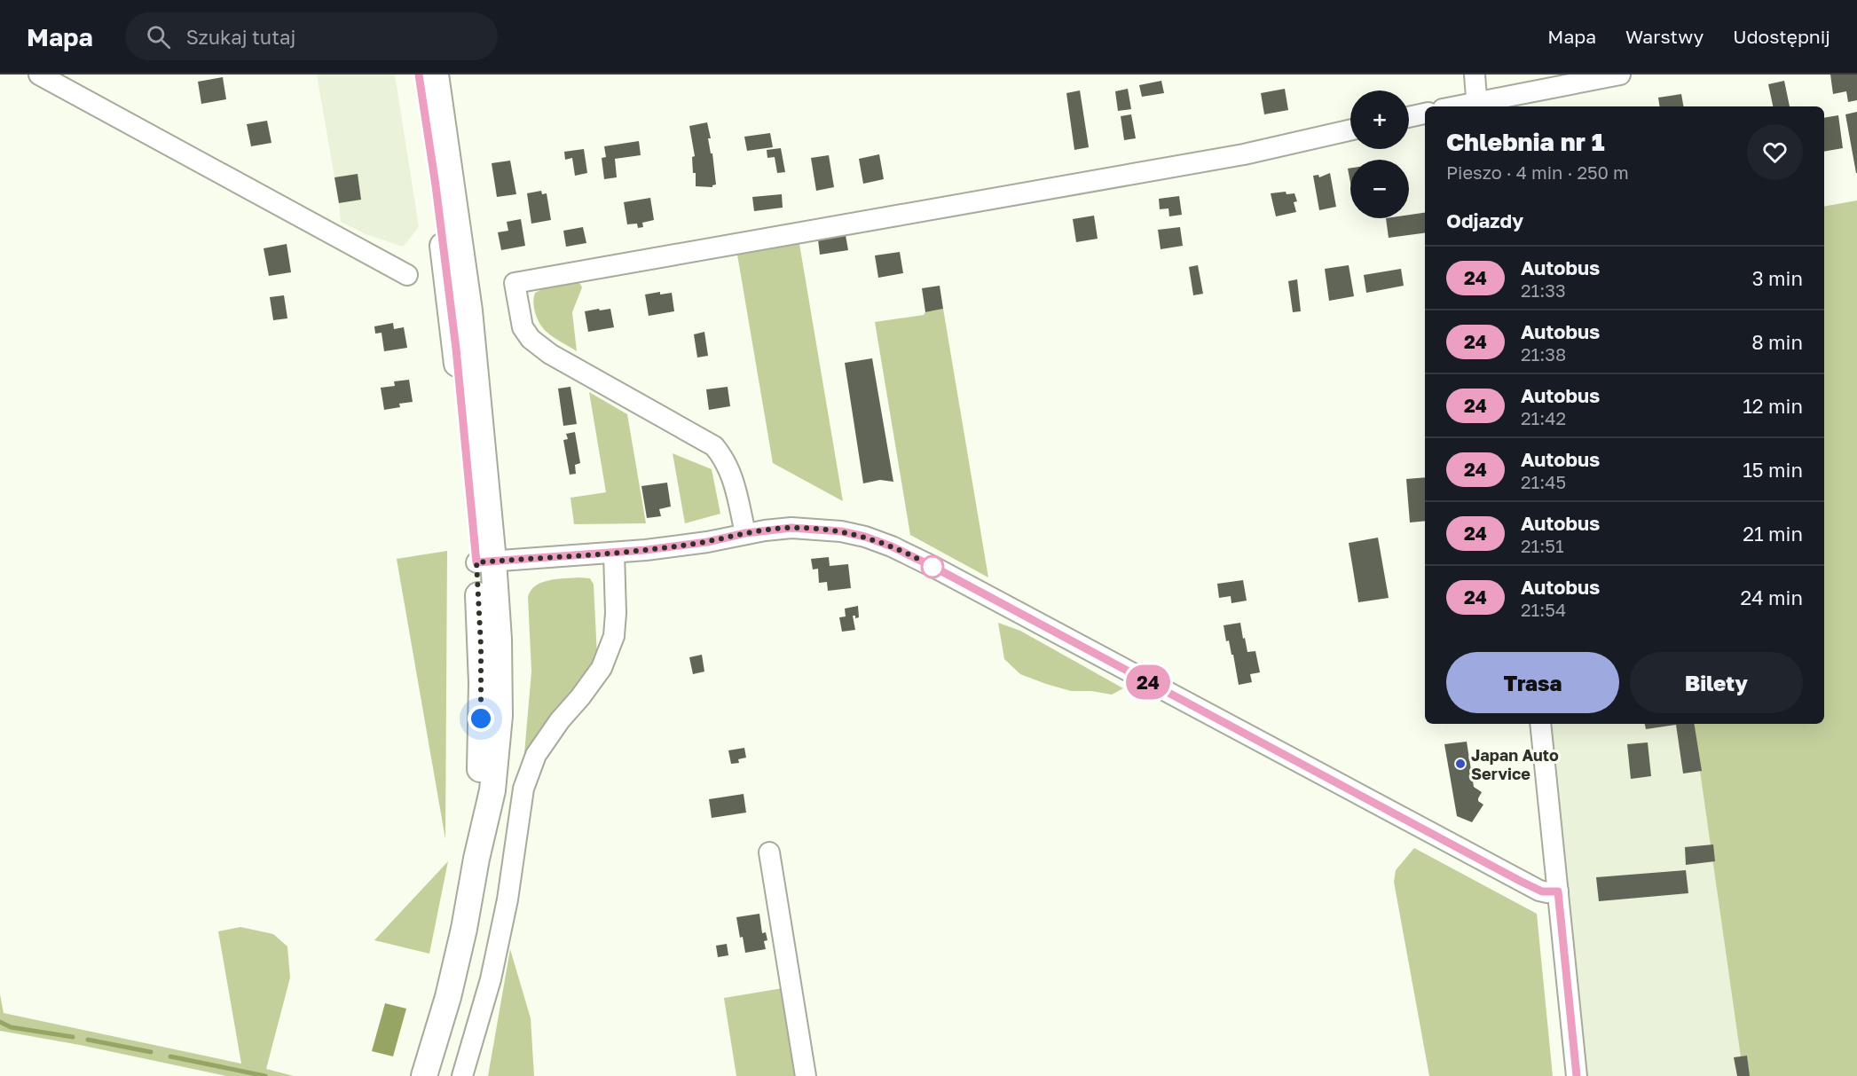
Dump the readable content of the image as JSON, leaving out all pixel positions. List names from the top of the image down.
{
  "places": ["Japan Auto Service"],
  "lines": ["bus line 24"],
  "page": {
    "header": "Mapa",
    "search": "Szukaj tutaj",
    "nav": ["Mapa", "Warstwy", "Udostępnij"],
    "on_map": "24",
    "map_buttons": ["+", "−"],
    "heading": [
      ["Chlebnia nr 1", "Pieszo · 4 min · 250 m"],
      "Odjazdy"
    ],
    "list": [
      {
        "mark": "24",
        "name": "Autobus",
        "note": "21:33",
        "value": "3 min"
      },
      {
        "mark": "24",
        "name": "Autobus",
        "note": "21:38",
        "value": "8 min"
      },
      {
        "mark": "24",
        "name": "Autobus",
        "note": "21:42",
        "value": "12 min"
      },
      {
        "mark": "24",
        "name": "Autobus",
        "note": "21:45",
        "value": "15 min"
      },
      {
        "mark": "24",
        "name": "Autobus",
        "note": "21:51",
        "value": "21 min"
      },
      {
        "mark": "24",
        "name": "Autobus",
        "note": "21:54",
        "value": "24 min"
      }
    ],
    "buttons": ["Trasa", "Bilety"]
  }
}
